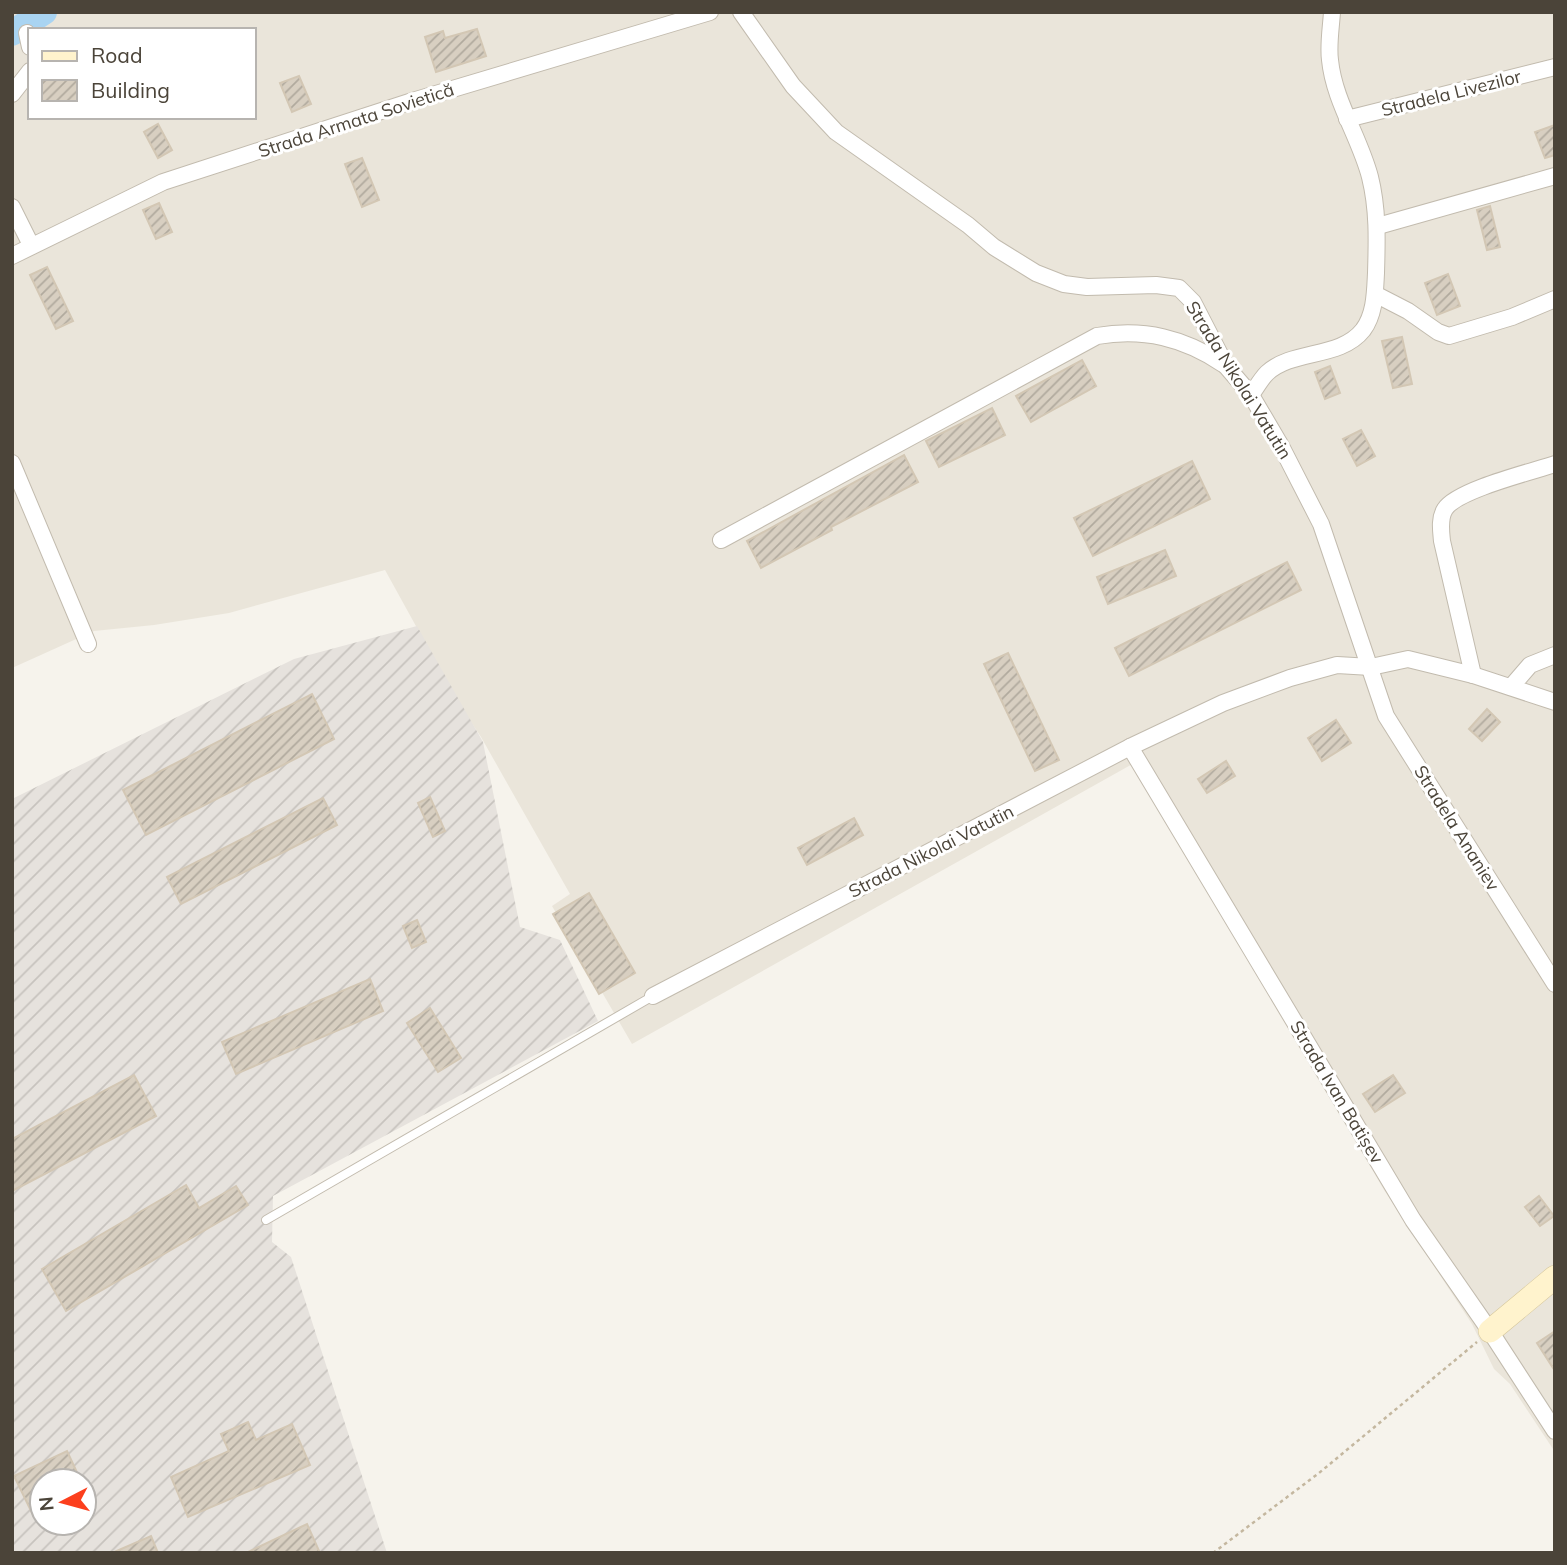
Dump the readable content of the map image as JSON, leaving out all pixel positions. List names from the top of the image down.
{
  "streets": {
    "street": [
      "Stradela Livezilor",
      "Strada Armata Sovietică",
      "Strada Nikolai Vatutin",
      "Stradela Ananiev",
      "Strada Ivan Batișev"
    ]
  },
  "crossings": [
    ["Strada Nikolai Vatutin", "Stradela Ananiev"],
    ["Strada Nikolai Vatutin", "Strada Ivan Batișev"]
  ],
  "legend": ["Road", "Building"],
  "north": "left"
}
